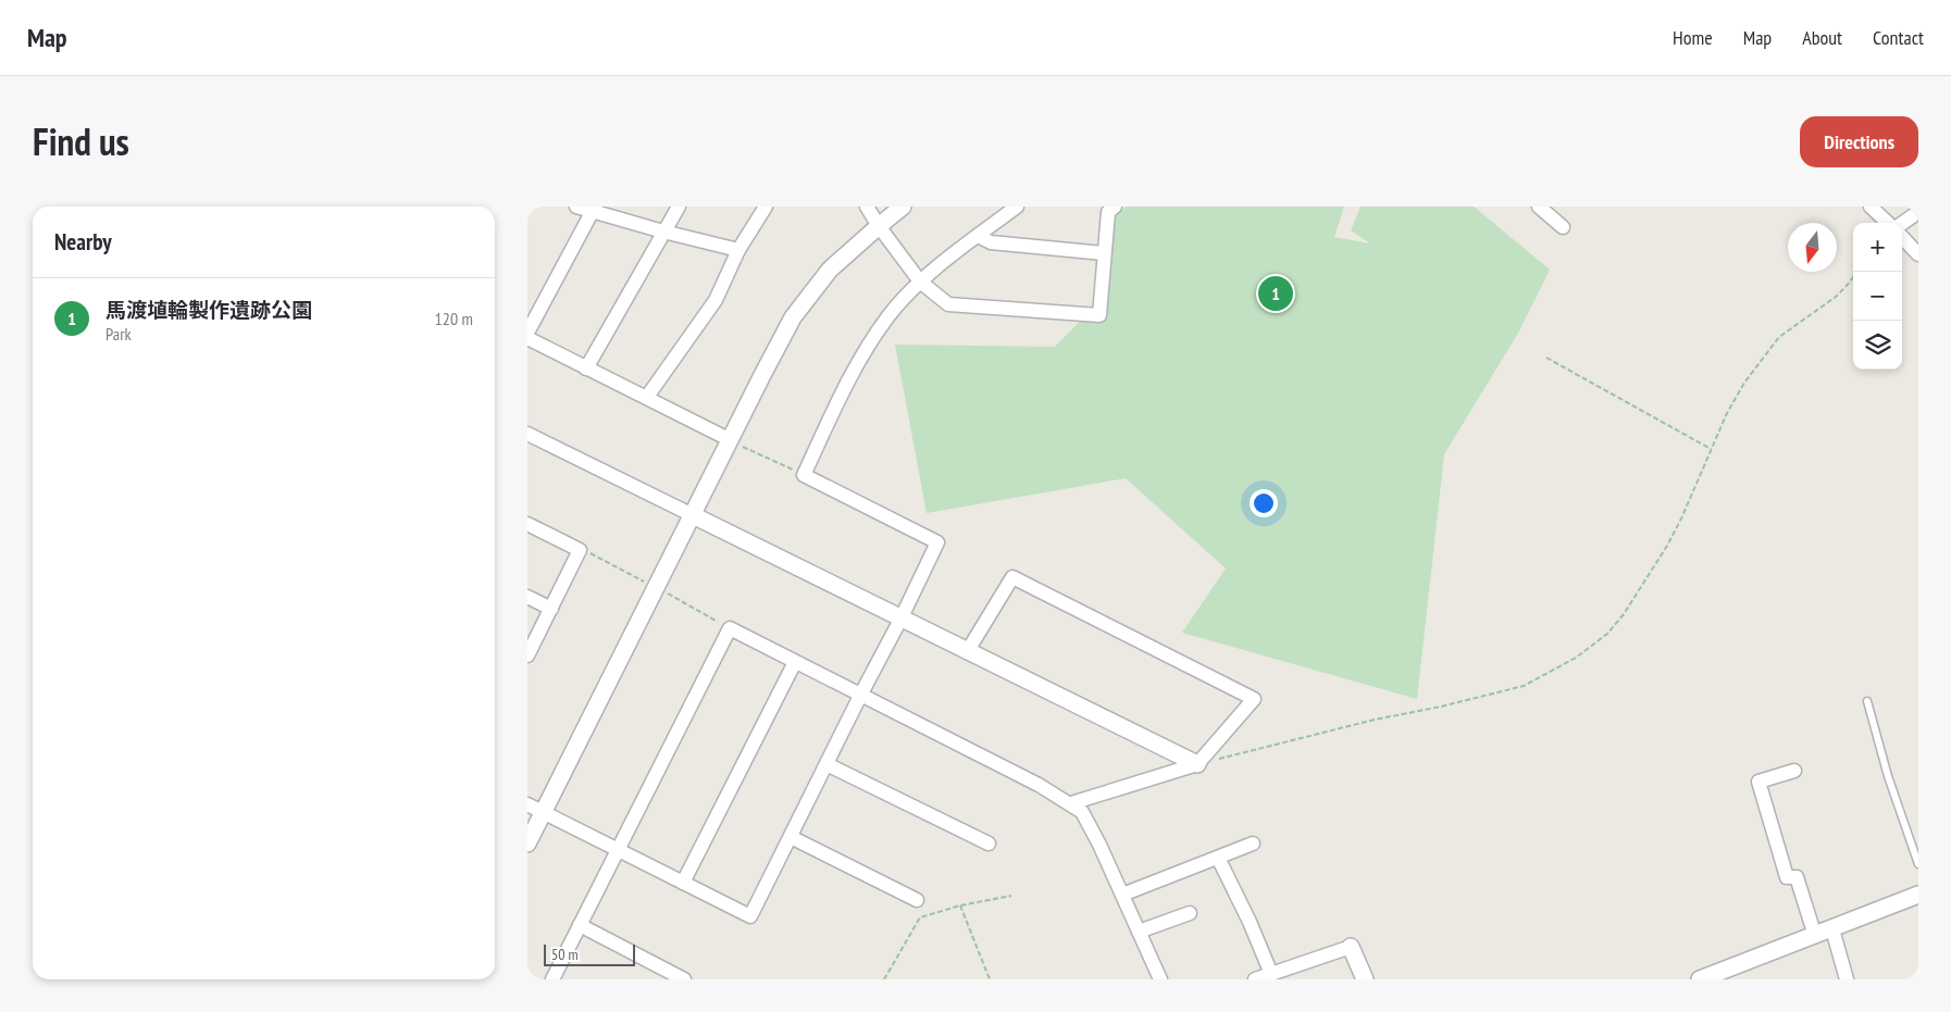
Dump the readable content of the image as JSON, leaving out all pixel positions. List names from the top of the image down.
{
  "scale_bar": "50 m",
  "north": "bottom",
  "page": {
    "header": "Map",
    "nav": [
      "Home",
      "Map",
      "About",
      "Contact"
    ],
    "title": "Find us",
    "buttons": "Directions",
    "heading": "Nearby",
    "map_buttons": ["+", "−"],
    "pins": "1",
    "list": [
      {
        "mark": "1",
        "name": "馬渡埴輪製作遺跡公園",
        "note": "Park",
        "value": "120 m"
      }
    ],
    "scale": "50 m"
  }
}
